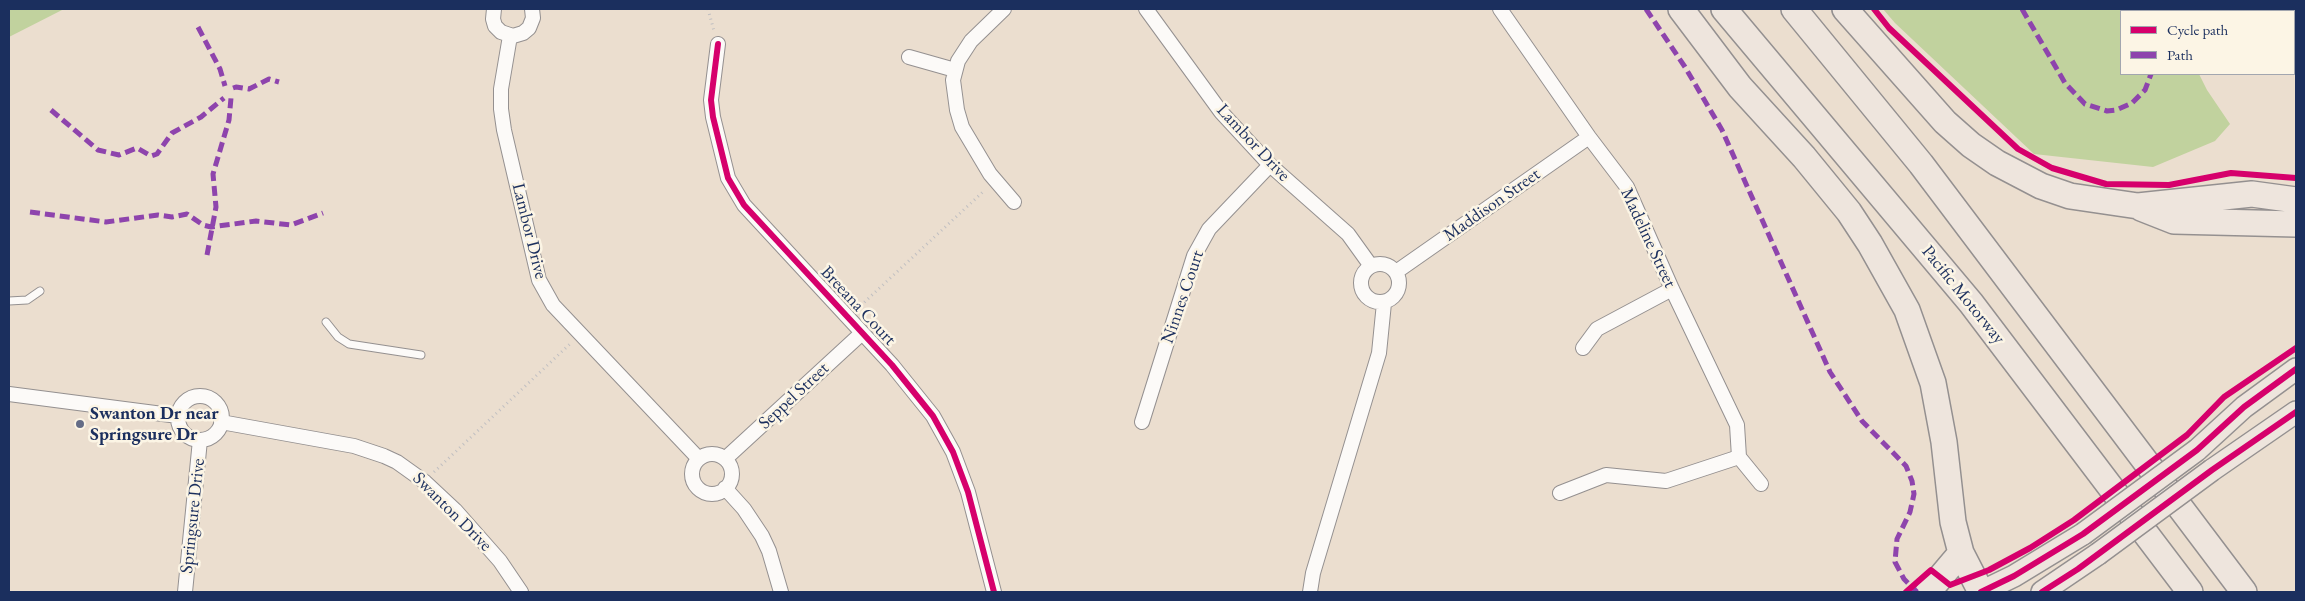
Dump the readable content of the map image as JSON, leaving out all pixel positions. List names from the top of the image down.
{
  "streets": {
    "highway": ["Pacific Motorway"],
    "street": [
      "Lambor Drive",
      "Maddison Street",
      "Madeline Street",
      "Ninnes Court",
      "Breeana Court",
      "Seppel Street",
      "Swanton Drive",
      "Springsure Drive"
    ]
  },
  "crossings": [
    ["Lambor Drive", "Maddison Street"],
    ["Lambor Drive", "Ninnes Court"],
    ["Lambor Drive", "Seppel Street"],
    ["Maddison Street", "Madeline Street"],
    ["Breeana Court", "Seppel Street"],
    ["Swanton Drive", "Springsure Drive"]
  ],
  "places": ["Swanton Dr near Springsure Dr"],
  "legend": ["Cycle path", "Path"]
}
